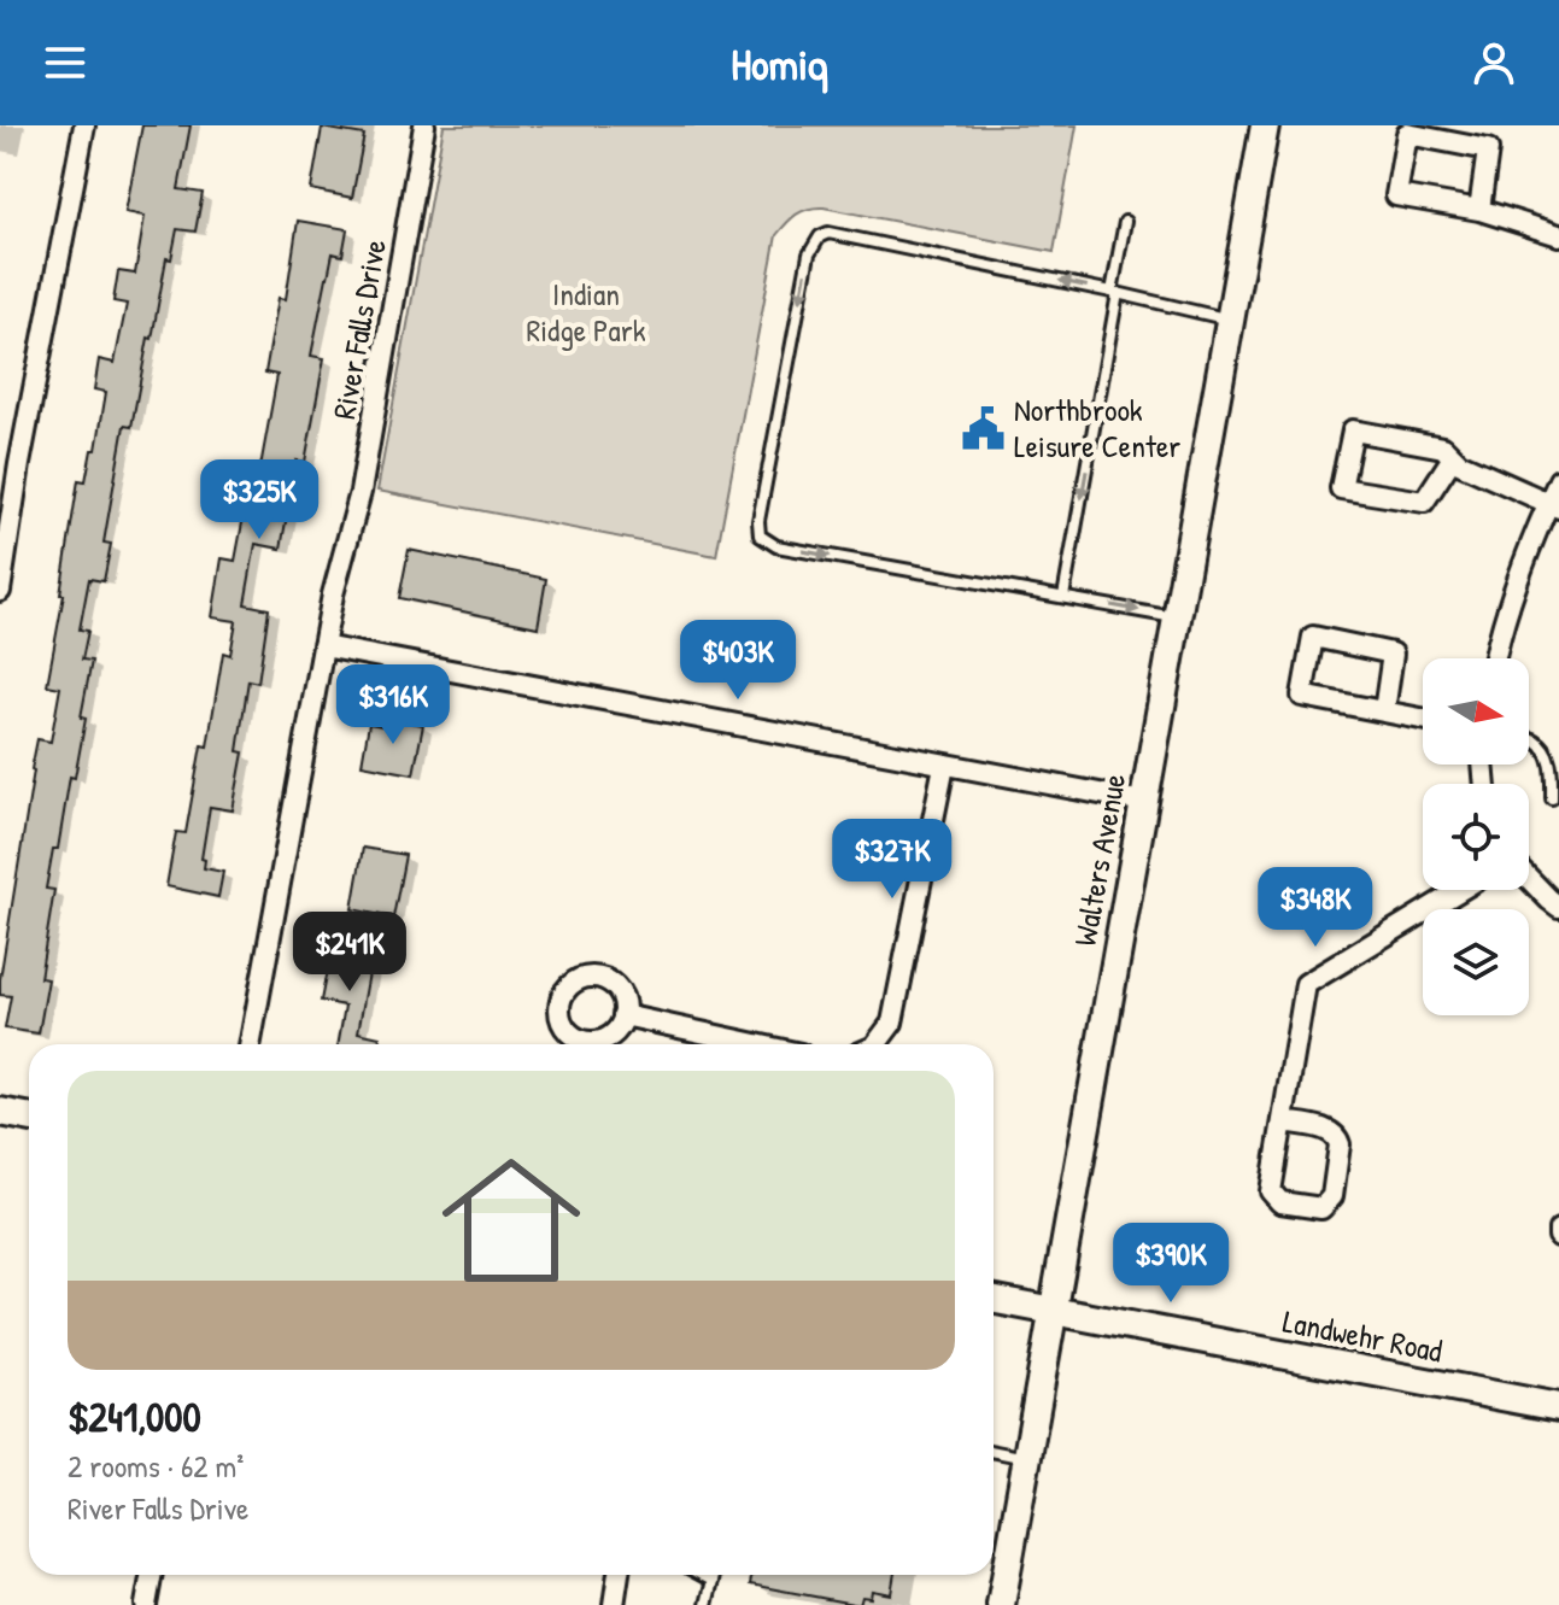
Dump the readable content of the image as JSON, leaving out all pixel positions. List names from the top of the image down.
{
  "streets": {
    "main road": ["Walters Avenue", "Landwehr Road"],
    "street": ["River Falls Drive"]
  },
  "crossings": [
    ["Walters Avenue", "Landwehr Road"]
  ],
  "parks": ["Indian Ridge Park"],
  "places": {
    "public building": ["Northbrook Leisure Center"]
  },
  "north": "right",
  "page": {
    "header": "Homiq",
    "price": [
      "$325K",
      "$403K",
      "$316K",
      "$327K",
      "$348K",
      "$241K",
      "$390K"
    ],
    "list": [
      {
        "name": "$241,000",
        "note": "2 rooms · 62 m² · River Falls Drive"
      }
    ]
  }
}
